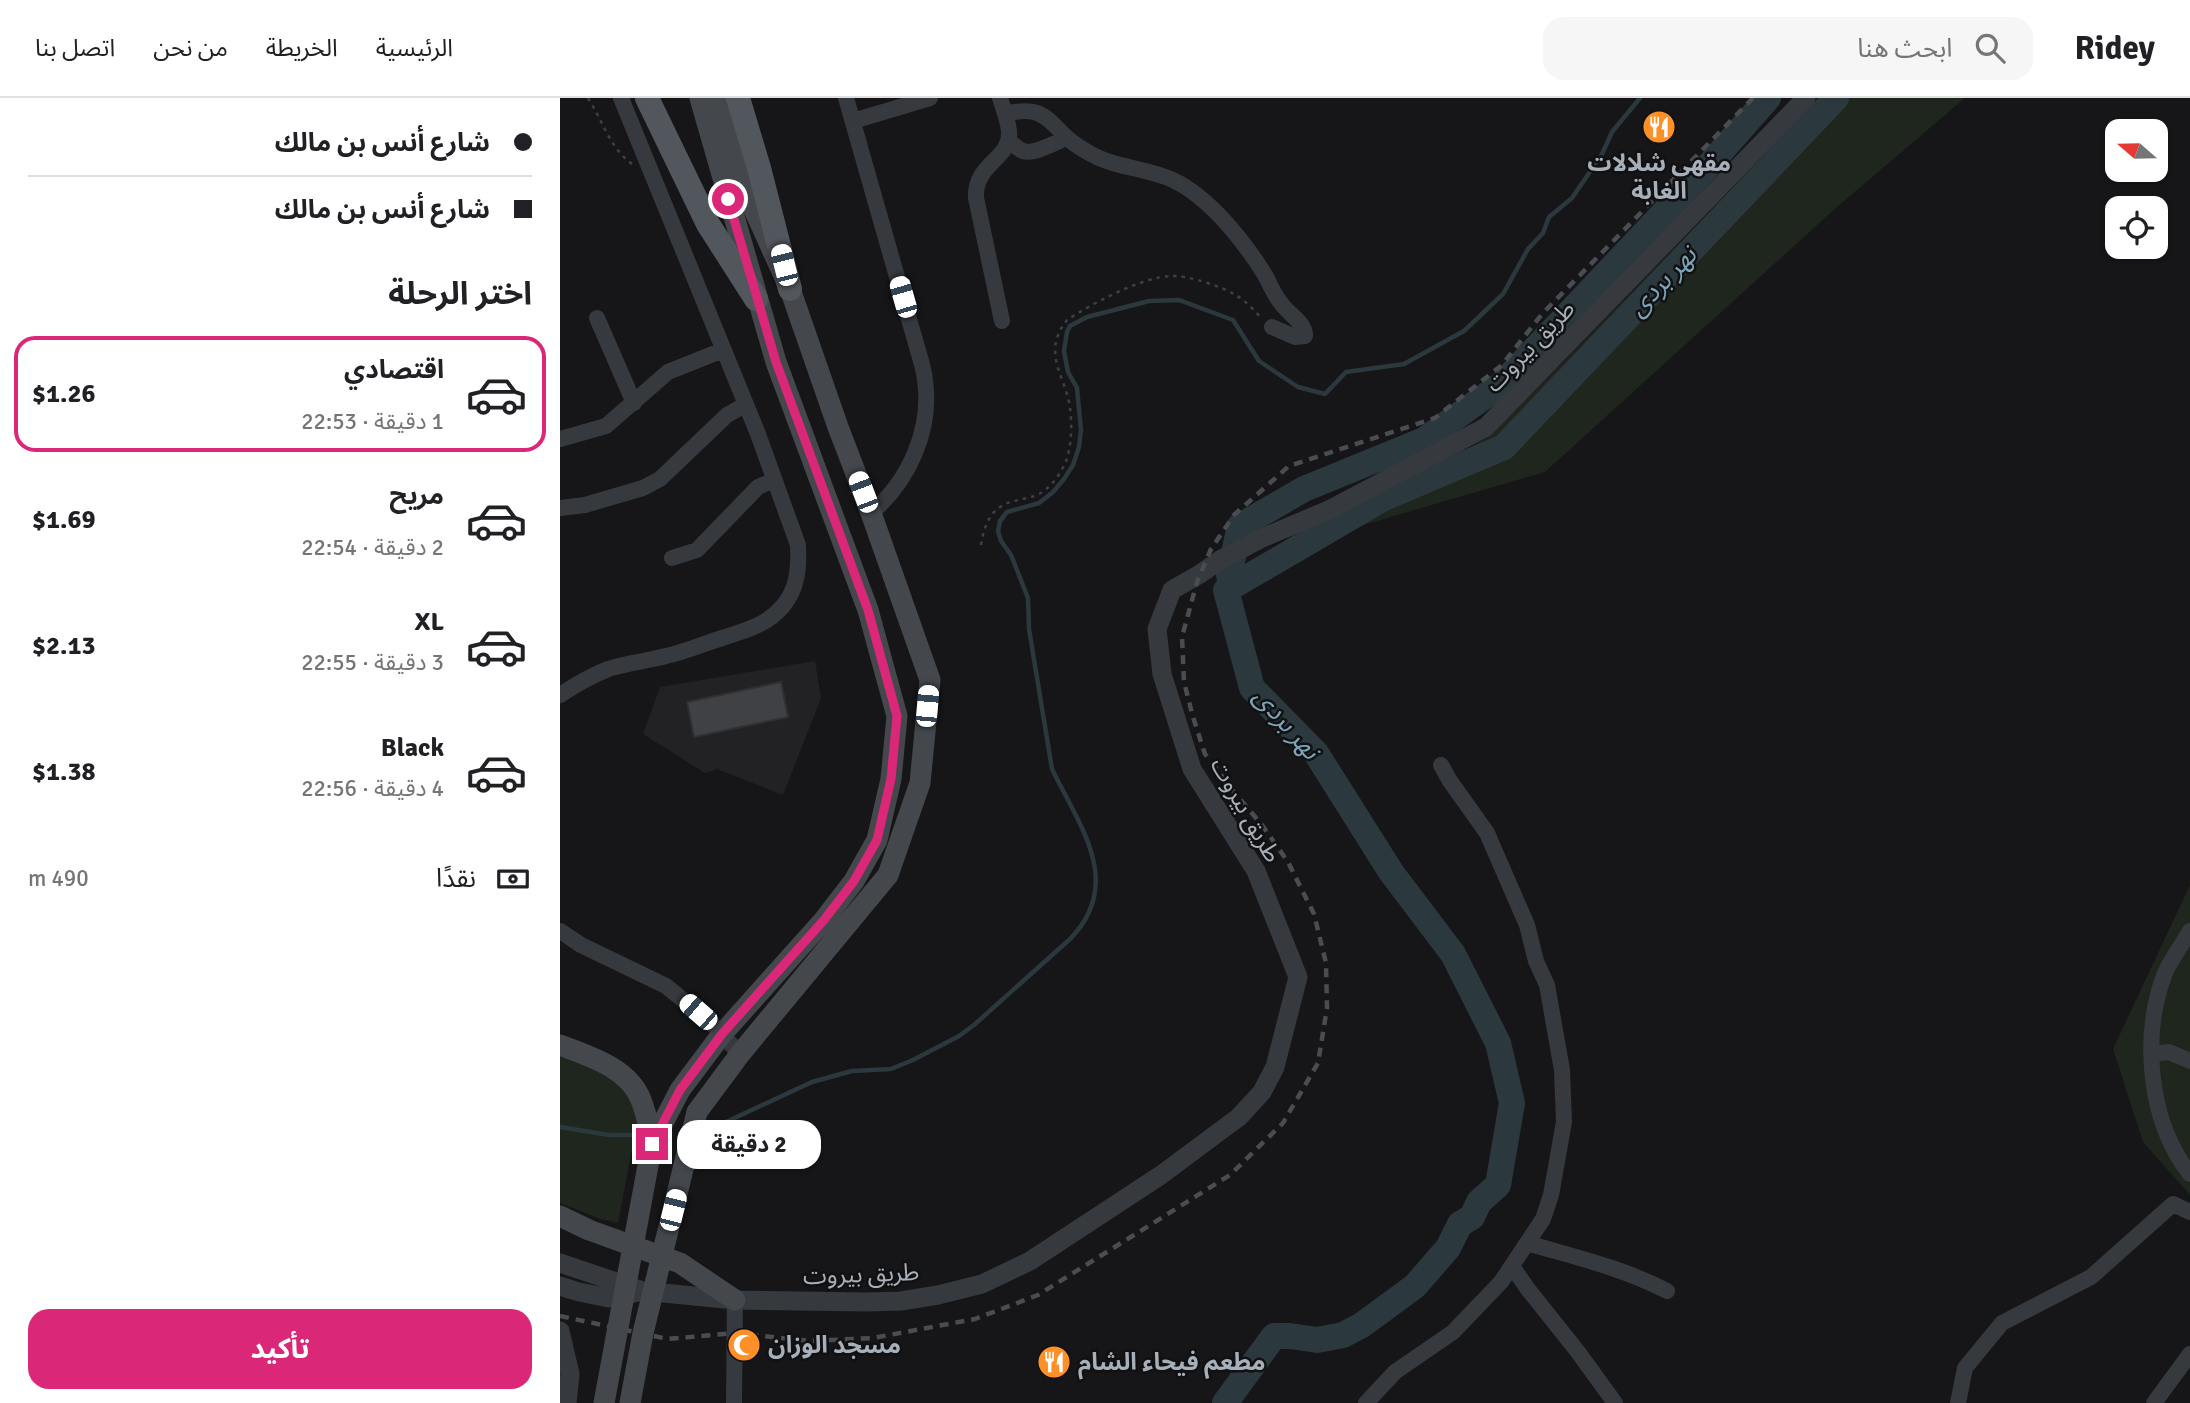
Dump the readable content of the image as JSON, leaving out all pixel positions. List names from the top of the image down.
{
  "streets": {
    "street": ["طريق بيروت"]
  },
  "water": ["نهر بردى"],
  "places": {
    "restaurant": ["مقهى شلالات الغابة", "مطعم فيحاء الشام"],
    "mosque": ["مسجد الوزان"]
  },
  "north": "left",
  "page": {
    "header": "Ridey",
    "search": "ابحث هنا",
    "nav": [
      "الرئيسية",
      "الخريطة",
      "من نحن",
      "اتصل بنا"
    ],
    "banner": ["شارع أنس بن مالك", "شارع أنس بن مالك"],
    "heading": "اختر الرحلة",
    "list": [
      {
        "name": "اقتصادي",
        "note": "1 دقيقة · 22:53",
        "value": "$1.26"
      },
      {
        "name": "مريح",
        "note": "2 دقيقة · 22:54",
        "value": "$1.69"
      },
      {
        "name": "XL",
        "note": "3 دقيقة · 22:55",
        "value": "$2.13"
      },
      {
        "name": "Black",
        "note": "4 دقيقة · 22:56",
        "value": "$1.38"
      }
    ],
    "pay": ["نقدًا", "490 m"],
    "bubble": "2 دقيقة",
    "buttons": "تأكيد"
  }
}
